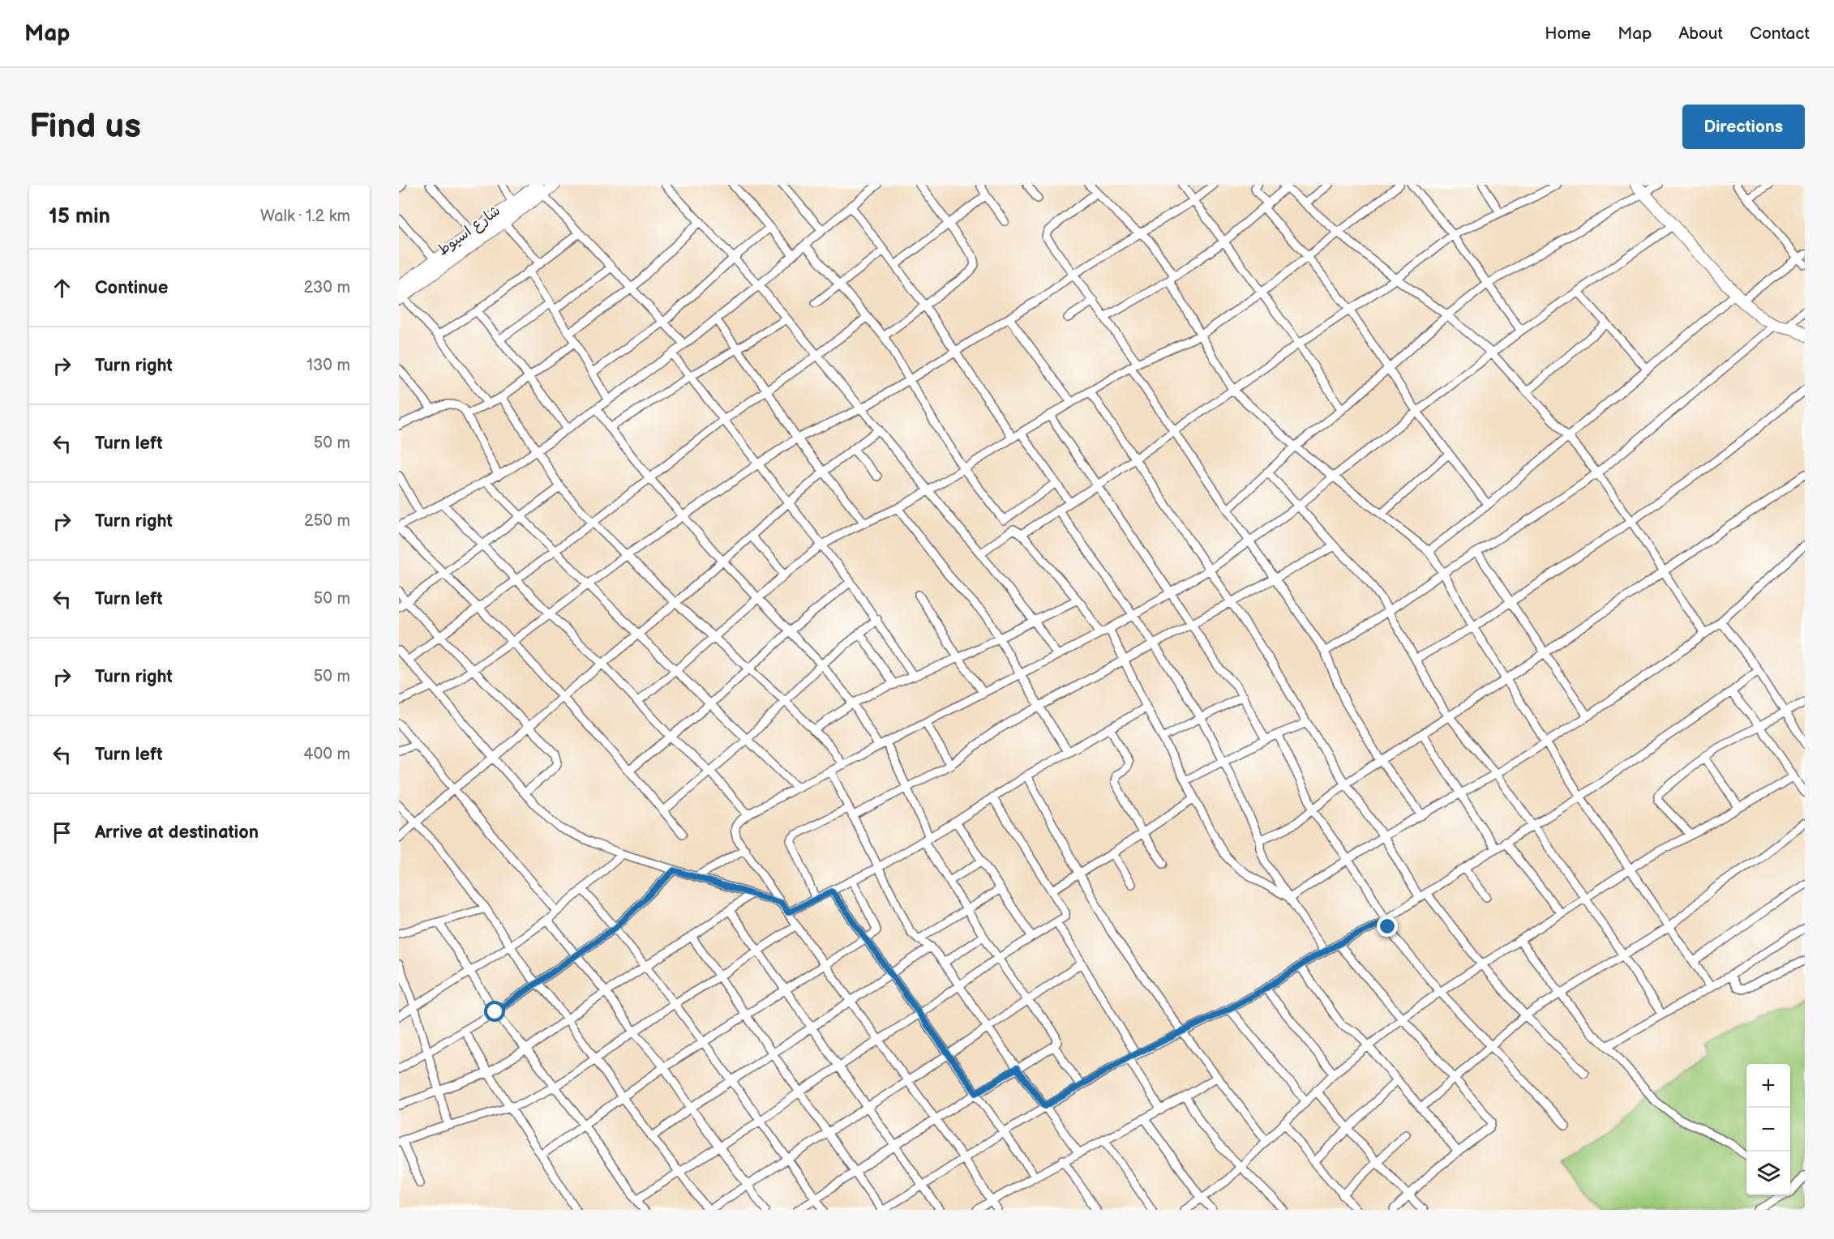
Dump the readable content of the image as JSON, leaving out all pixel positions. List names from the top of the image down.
{
  "streets": {
    "street": ["شارع اسيوط"]
  },
  "page": {
    "header": "Map",
    "nav": [
      "Home",
      "Map",
      "About",
      "Contact"
    ],
    "buttons": "Directions",
    "title": "Find us",
    "heading": ["15 min", "Walk · 1.2 km"],
    "list": [
      ["Continue", "230 m"],
      ["Turn right", "130 m"],
      ["Turn left", "50 m"],
      ["Turn right", "250 m"],
      ["Turn left", "50 m"],
      ["Turn right", "50 m"],
      ["Turn left", "400 m"],
      "Arrive at destination"
    ],
    "map_buttons": ["+", "−"]
  }
}
